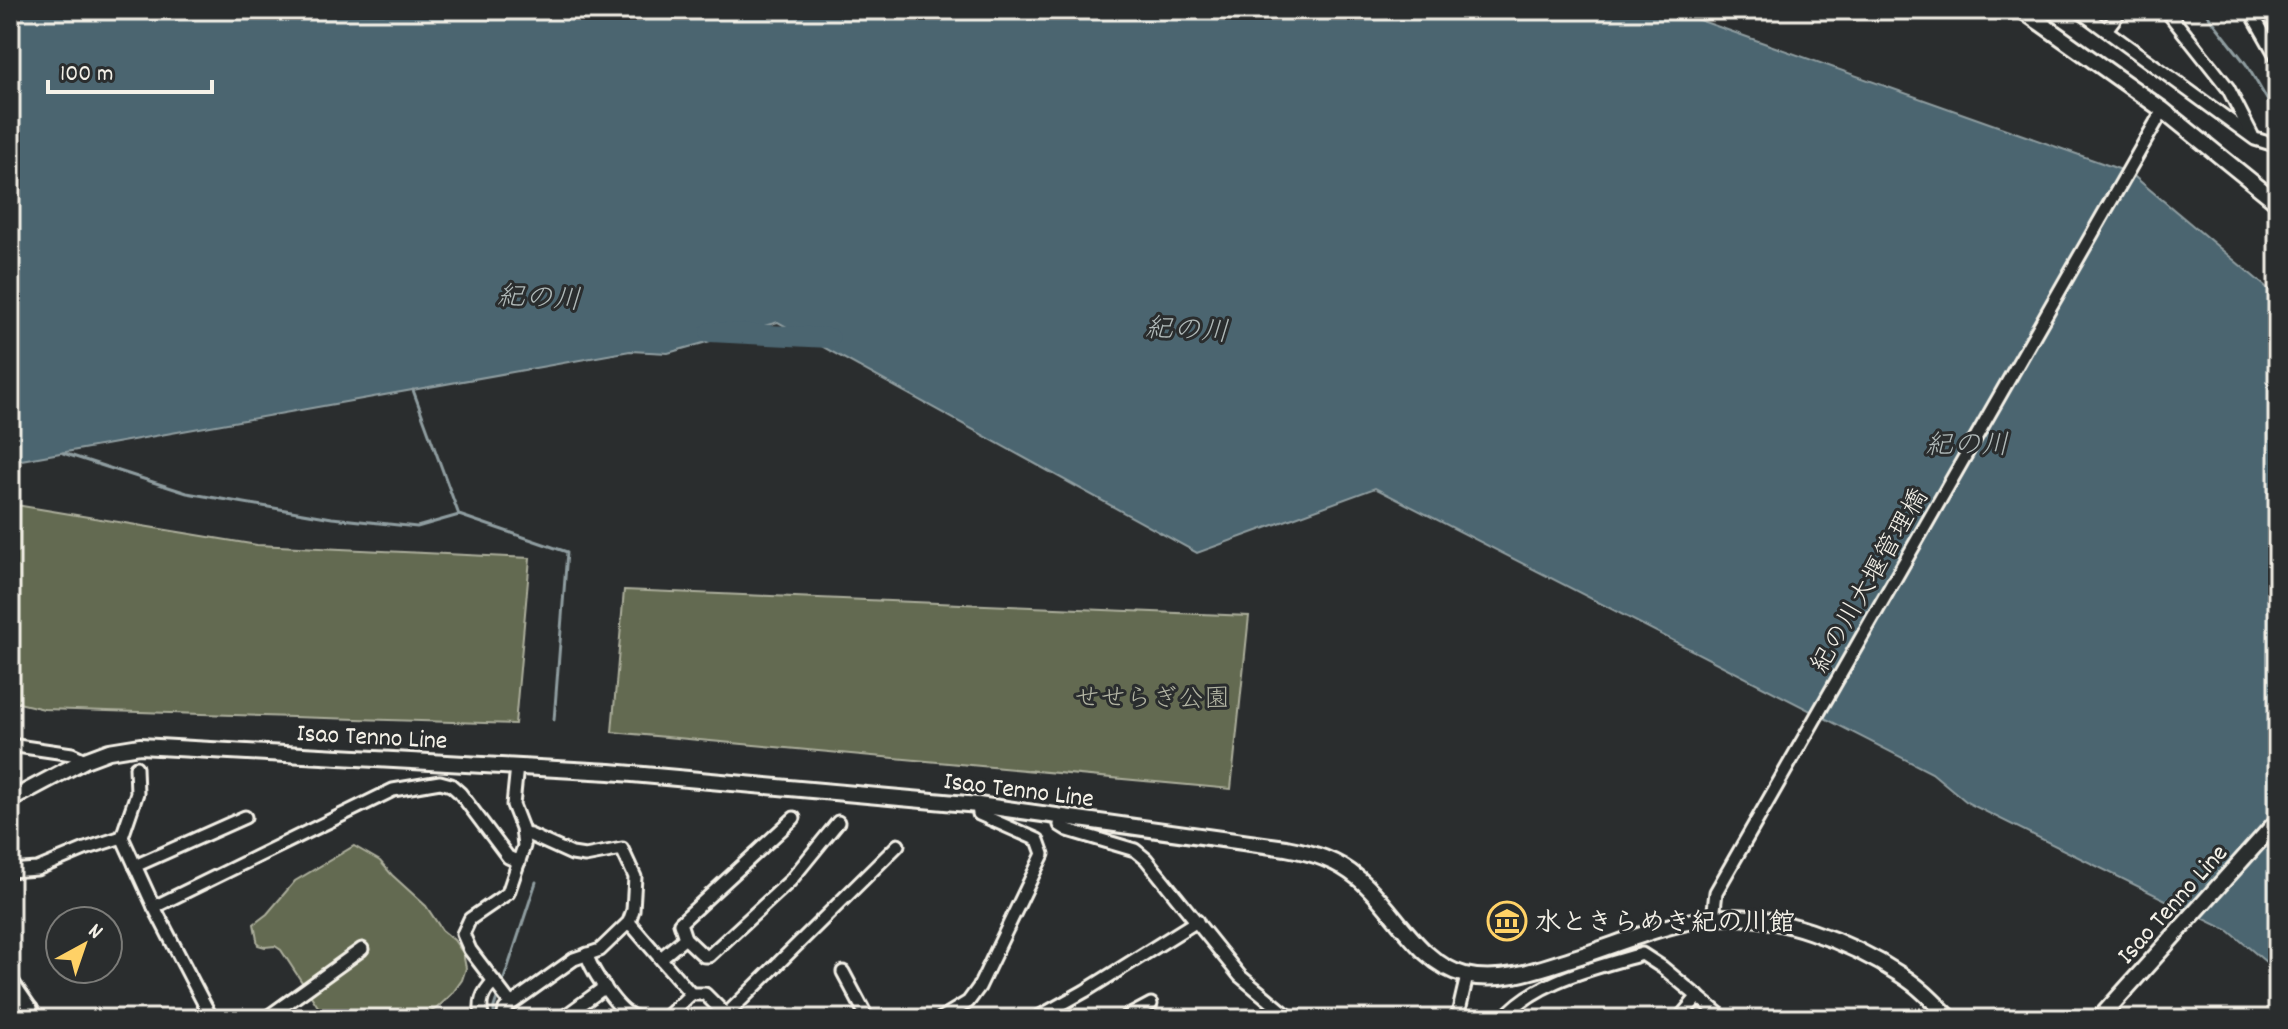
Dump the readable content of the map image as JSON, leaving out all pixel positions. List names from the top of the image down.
{
  "streets": {
    "main road": ["Isao Tenno Line"],
    "street": ["紀の川大堰管理橋"]
  },
  "crossings": [
    ["紀の川大堰管理橋", "Isao Tenno Line"]
  ],
  "water": ["紀の川"],
  "parks": ["せせらぎ公園"],
  "places": {
    "museum": ["水ときらめき紀の川館"]
  },
  "scale_bar": "100 m",
  "north": "top right"
}
